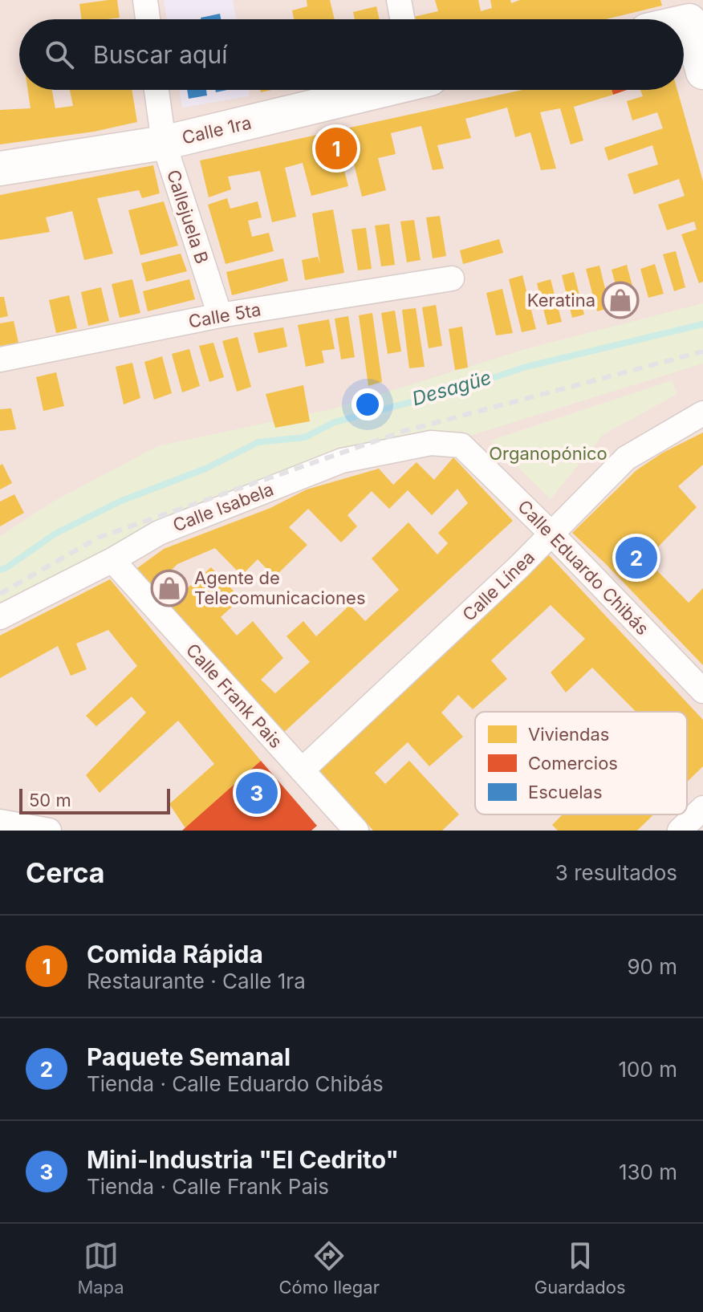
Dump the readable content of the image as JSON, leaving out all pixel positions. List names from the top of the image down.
{
  "streets": {
    "street": [
      "Calle 1ra",
      "Callejuela B",
      "Calle 5ta",
      "Calle Isabela",
      "Calle Eduardo Chibás",
      "Calle Línea",
      "Calle Frank Pais"
    ]
  },
  "crossings": [
    ["Calle 1ra", "Callejuela B"],
    ["Callejuela B", "Calle 5ta"],
    ["Calle Isabela", "Calle Eduardo Chibás"],
    ["Calle Isabela", "Calle Frank Pais"],
    ["Calle Eduardo Chibás", "Calle Línea"],
    ["Calle Línea", "Calle Frank Pais"]
  ],
  "water": ["Desagüe"],
  "parks": ["Organopónico"],
  "places": {
    "shop": ["Keratina", "Agente de Telecomunicaciones"]
  },
  "legend": ["Viviendas", "Comercios", "Escuelas"],
  "scale_bar": "50 m",
  "page": {
    "search": "Buscar aquí",
    "pins": ["1", "2", "3"],
    "scale": "50 m",
    "heading": ["Cerca", "3 resultados"],
    "list": [
      {
        "mark": "1",
        "name": "Comida Rápida",
        "note": "Restaurante · Calle 1ra",
        "value": "90 m"
      },
      {
        "mark": "2",
        "name": "Paquete Semanal",
        "note": "Tienda · Calle Eduardo Chibás",
        "value": "100 m"
      },
      {
        "mark": "3",
        "name": "Mini-Industria \"El Cedrito\"",
        "note": "Tienda · Calle Frank Pais",
        "value": "130 m"
      }
    ],
    "nav": ["Mapa", "Cómo llegar", "Guardados"]
  }
}
